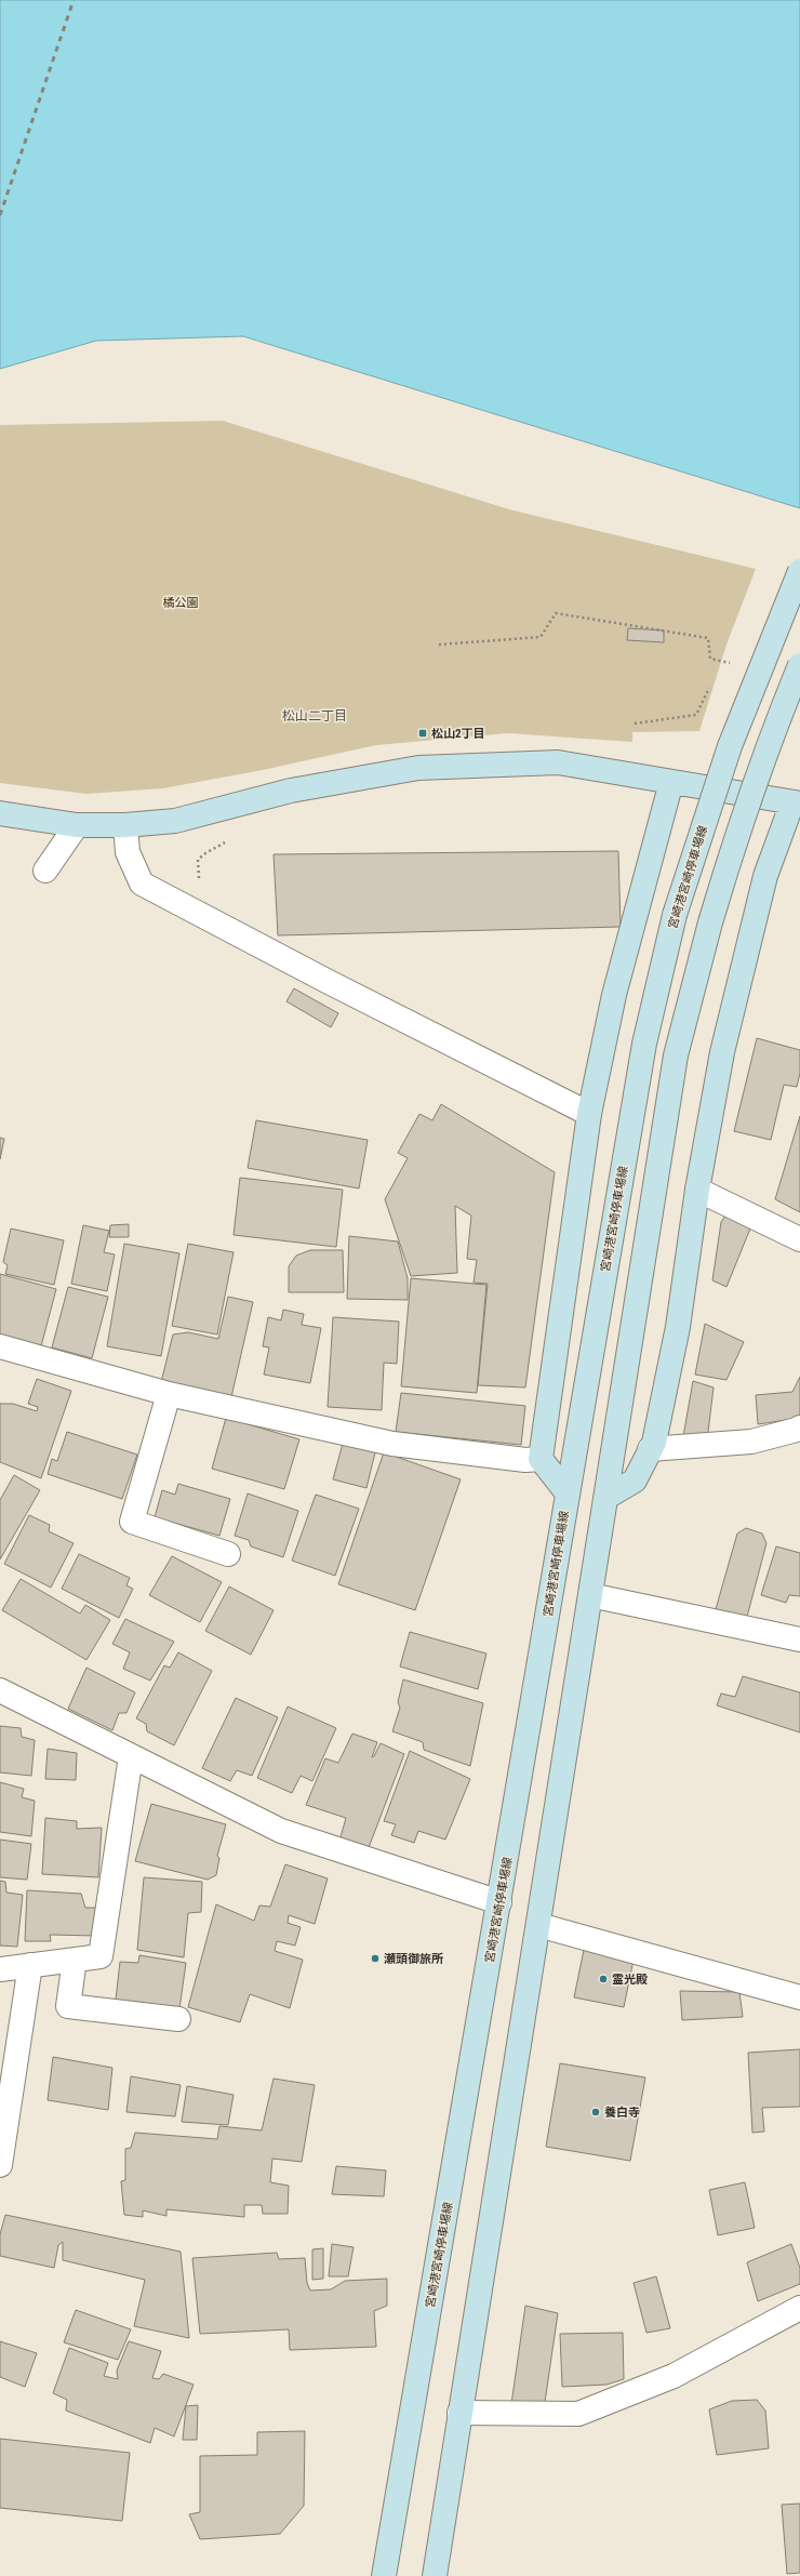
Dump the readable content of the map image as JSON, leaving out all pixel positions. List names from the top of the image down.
{
  "streets": {
    "main road": ["宮崎港宮崎停車場線"]
  },
  "districts": ["松山二丁目"],
  "parks": ["橘公園"],
  "places": {
    "transit": ["松山2丁目"],
    "other": ["瀬頭御旅所", "霊光殿", "養白寺"]
  }
}
